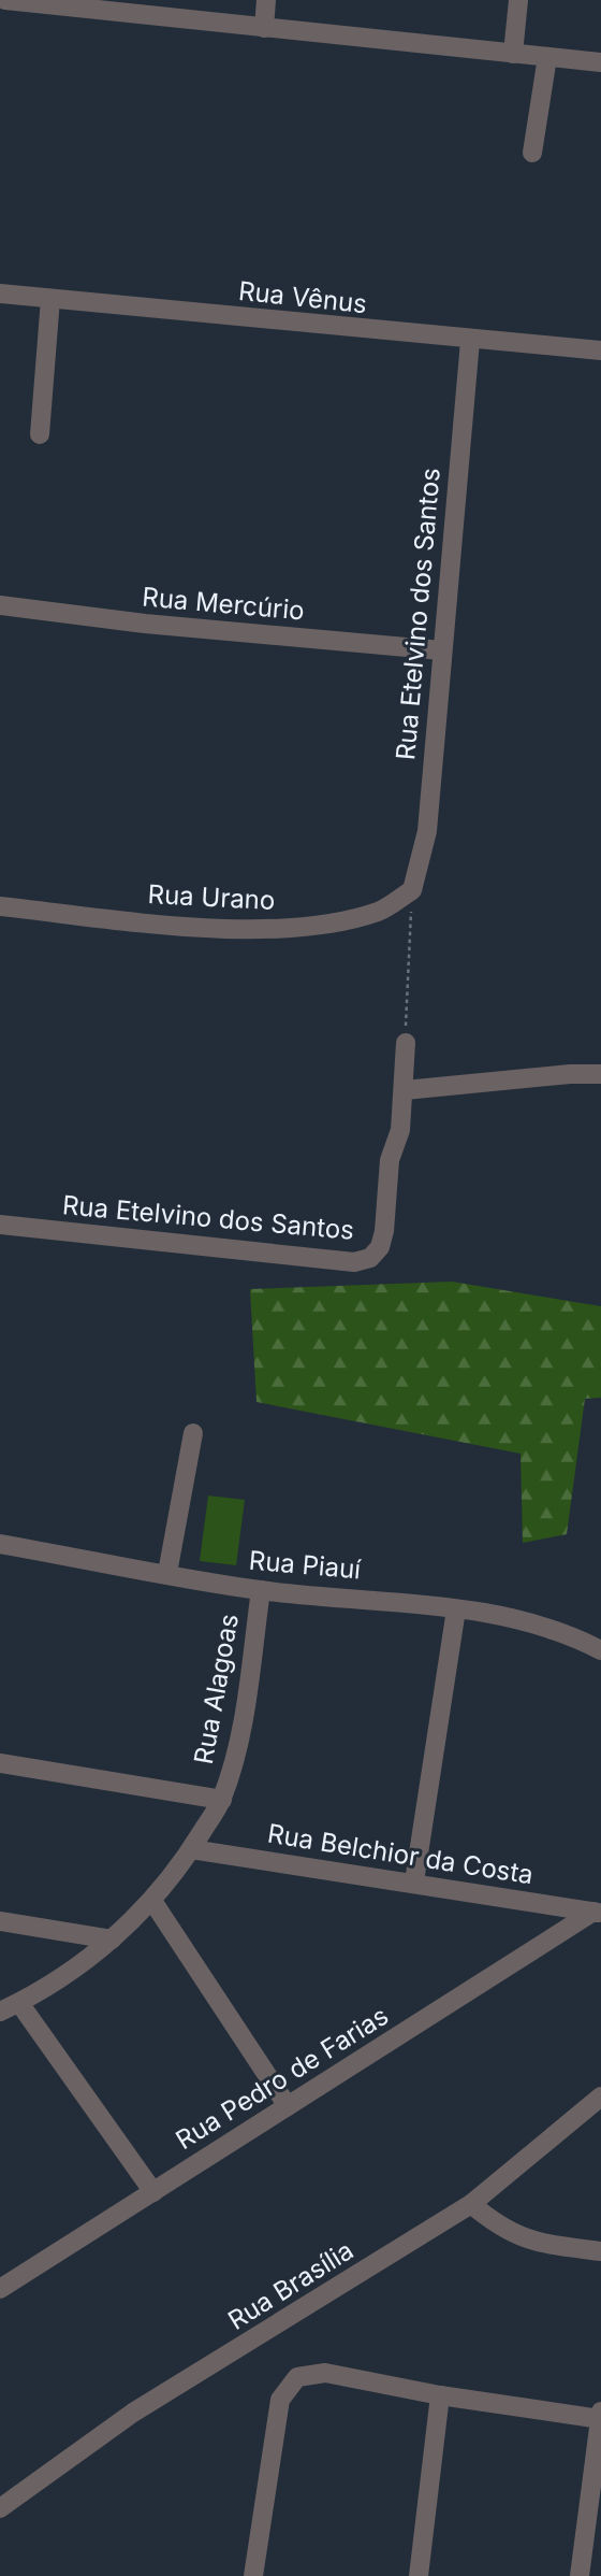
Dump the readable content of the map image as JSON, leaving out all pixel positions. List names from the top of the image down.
{
  "streets": {
    "street": [
      "Rua Vênus",
      "Rua Mercúrio",
      "Rua Etelvino dos Santos",
      "Rua Urano",
      "Rua Piauí",
      "Rua Alagoas",
      "Rua Belchior da Costa",
      "Rua Pedro de Farias",
      "Rua Brasília"
    ]
  },
  "crossings": [
    ["Rua Vênus", "Rua Etelvino dos Santos"],
    ["Rua Mercúrio", "Rua Etelvino dos Santos"],
    ["Rua Etelvino dos Santos", "Rua Urano"],
    ["Rua Piauí", "Rua Alagoas"],
    ["Rua Alagoas", "Rua Belchior da Costa"],
    ["Rua Belchior da Costa", "Rua Pedro de Farias"]
  ]
}
